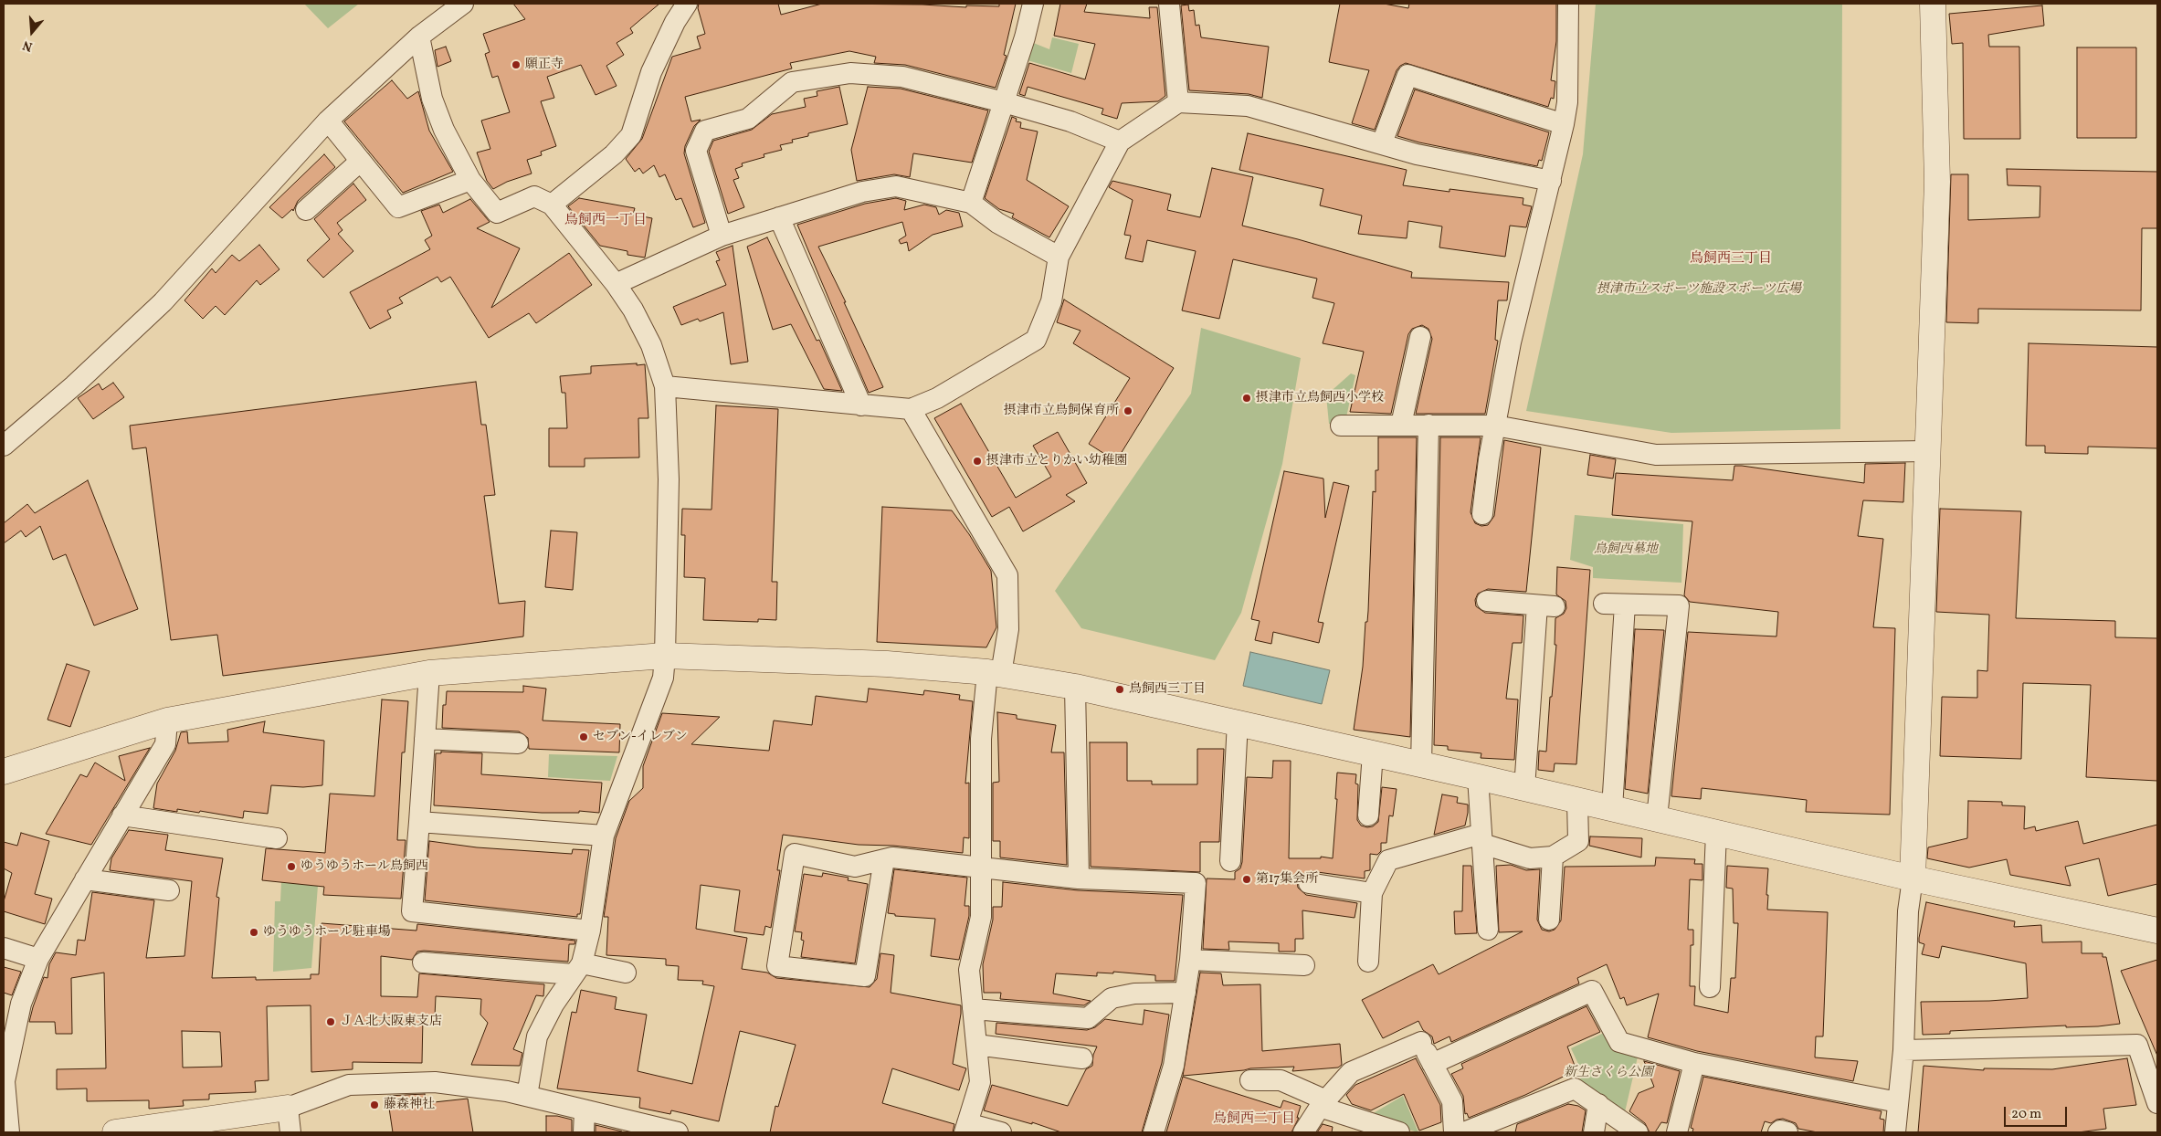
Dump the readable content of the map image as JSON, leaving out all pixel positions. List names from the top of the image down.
{
  "districts": ["鳥飼西一丁目", "鳥飼西三丁目", "鳥飼西二丁目"],
  "parks": ["摂津市立スポーツ施設スポーツ広場", "鳥飼西墓地", "新生さくら公園"],
  "places": [
    "願正寺",
    "摂津市立鳥飼西小学校",
    "摂津市立鳥飼保育所",
    "摂津市立とりかい幼稚園",
    "鳥飼西三丁目",
    "セブン-イレブン",
    "ゆうゆうホール鳥飼西",
    "第17集会所",
    "ゆうゆうホール駐車場",
    "ＪＡ北大阪東支店",
    "藤森神社"
  ],
  "scale_bar": "20 m",
  "north": "bottom"
}
